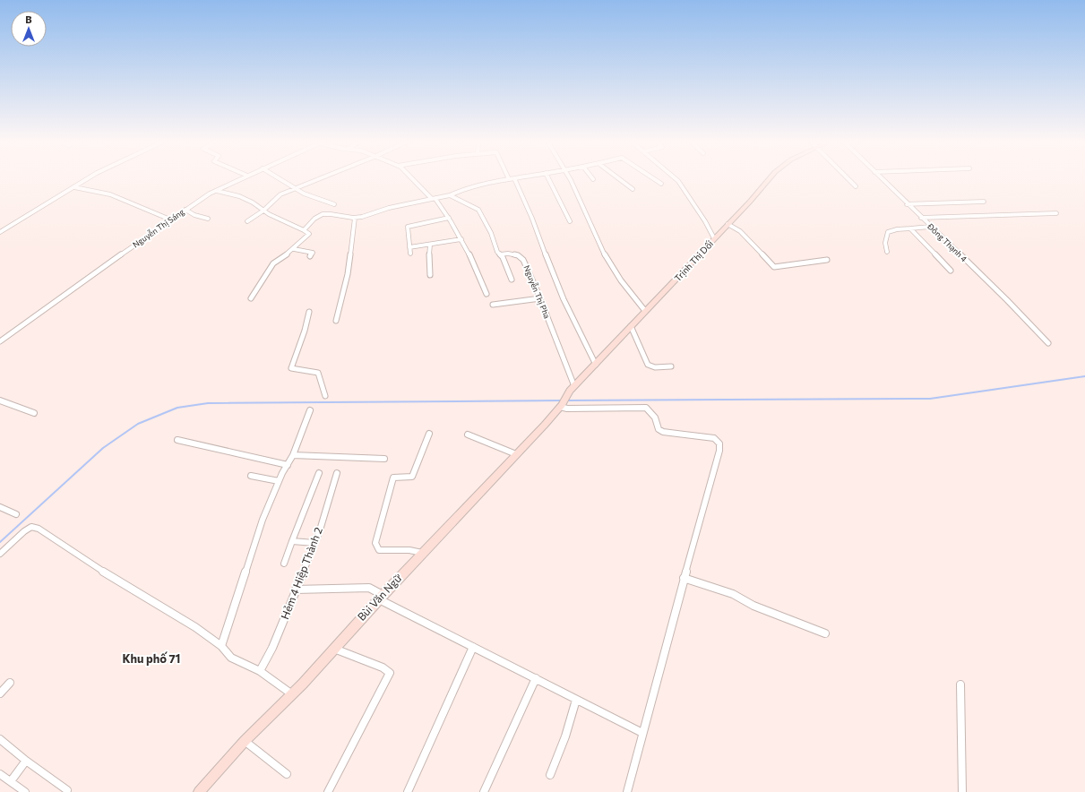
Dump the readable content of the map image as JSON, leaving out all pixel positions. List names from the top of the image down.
{
  "streets": {
    "main road": ["Trịnh Thị Dối", "Bùi Văn Ngữ"],
    "street": [
      "Nguyễn Thị Sáng",
      "Đông Thạnh 4",
      "Nguyễn Thị Pha",
      "Hẻm 4 Hiệp Thành 2"
    ]
  },
  "crossings": [
    ["Trịnh Thị Dối", "Nguyễn Thị Pha"],
    ["Trịnh Thị Dối", "Bùi Văn Ngữ"]
  ],
  "districts": ["Khu phố 71"],
  "north": "top"
}
